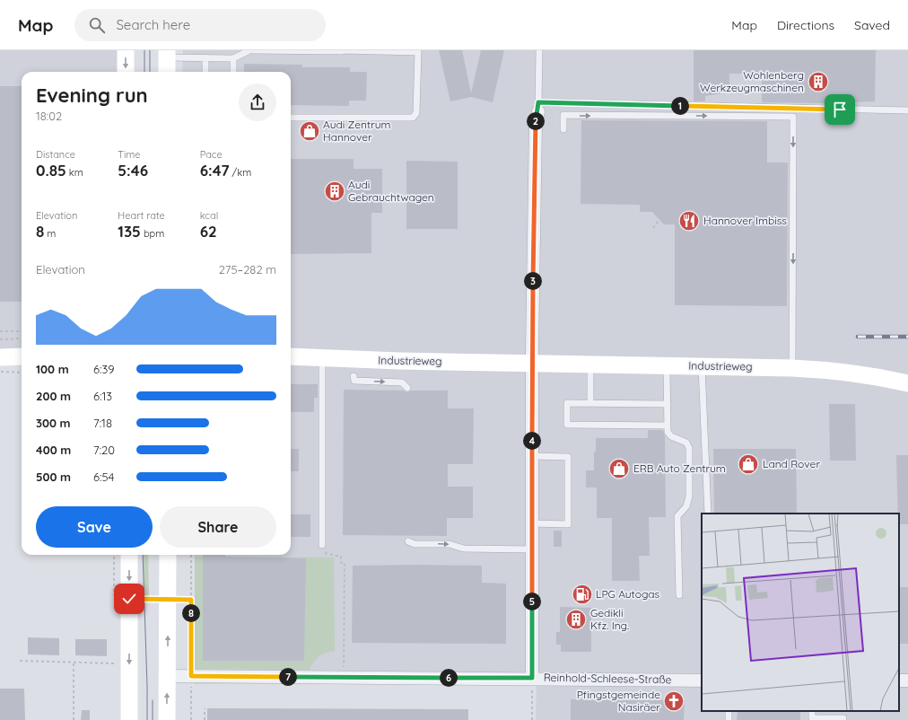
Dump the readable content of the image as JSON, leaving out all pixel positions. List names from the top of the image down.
{
  "streets": {
    "street": ["Industrieweg", "Reinhold-Schleese-Straße"]
  },
  "places": {
    "building": ["Wohlenberg Werkzeugmaschinen", "Audi Gebrauchtwagen", "Gedikli Kfz. Ing."],
    "shop": ["Audi Zentrum Hannover", "Land Rover", "ERB Auto Zentrum"],
    "restaurant": ["Hannover Imbiss"],
    "fuel station": ["LPG Autogas"],
    "church": ["Pfingstgemeinde Nasiräer"]
  },
  "page": {
    "header": "Map",
    "search": "Search here",
    "nav": ["Map", "Directions", "Saved"],
    "heading": ["Evening run", "18:02"],
    "pins": [
      "1",
      "2",
      "3",
      "4",
      "5",
      "8",
      "7",
      "6"
    ],
    "stats": [
      ["Distance", "0.85 km"],
      ["Time", "5:46"],
      ["Pace", "6:47 /km"],
      ["Elevation", "8 m"],
      ["Heart rate", "135 bpm"],
      ["kcal", "62"]
    ],
    "chart": ["Elevation", "275–282 m"],
    "list": [
      {
        "name": "100 m",
        "note": "6:39"
      },
      {
        "name": "200 m",
        "note": "6:13"
      },
      {
        "name": "300 m",
        "note": "7:18"
      },
      {
        "name": "400 m",
        "note": "7:20"
      },
      {
        "name": "500 m",
        "note": "6:54"
      }
    ],
    "buttons": ["Save", "Share"]
  }
}
